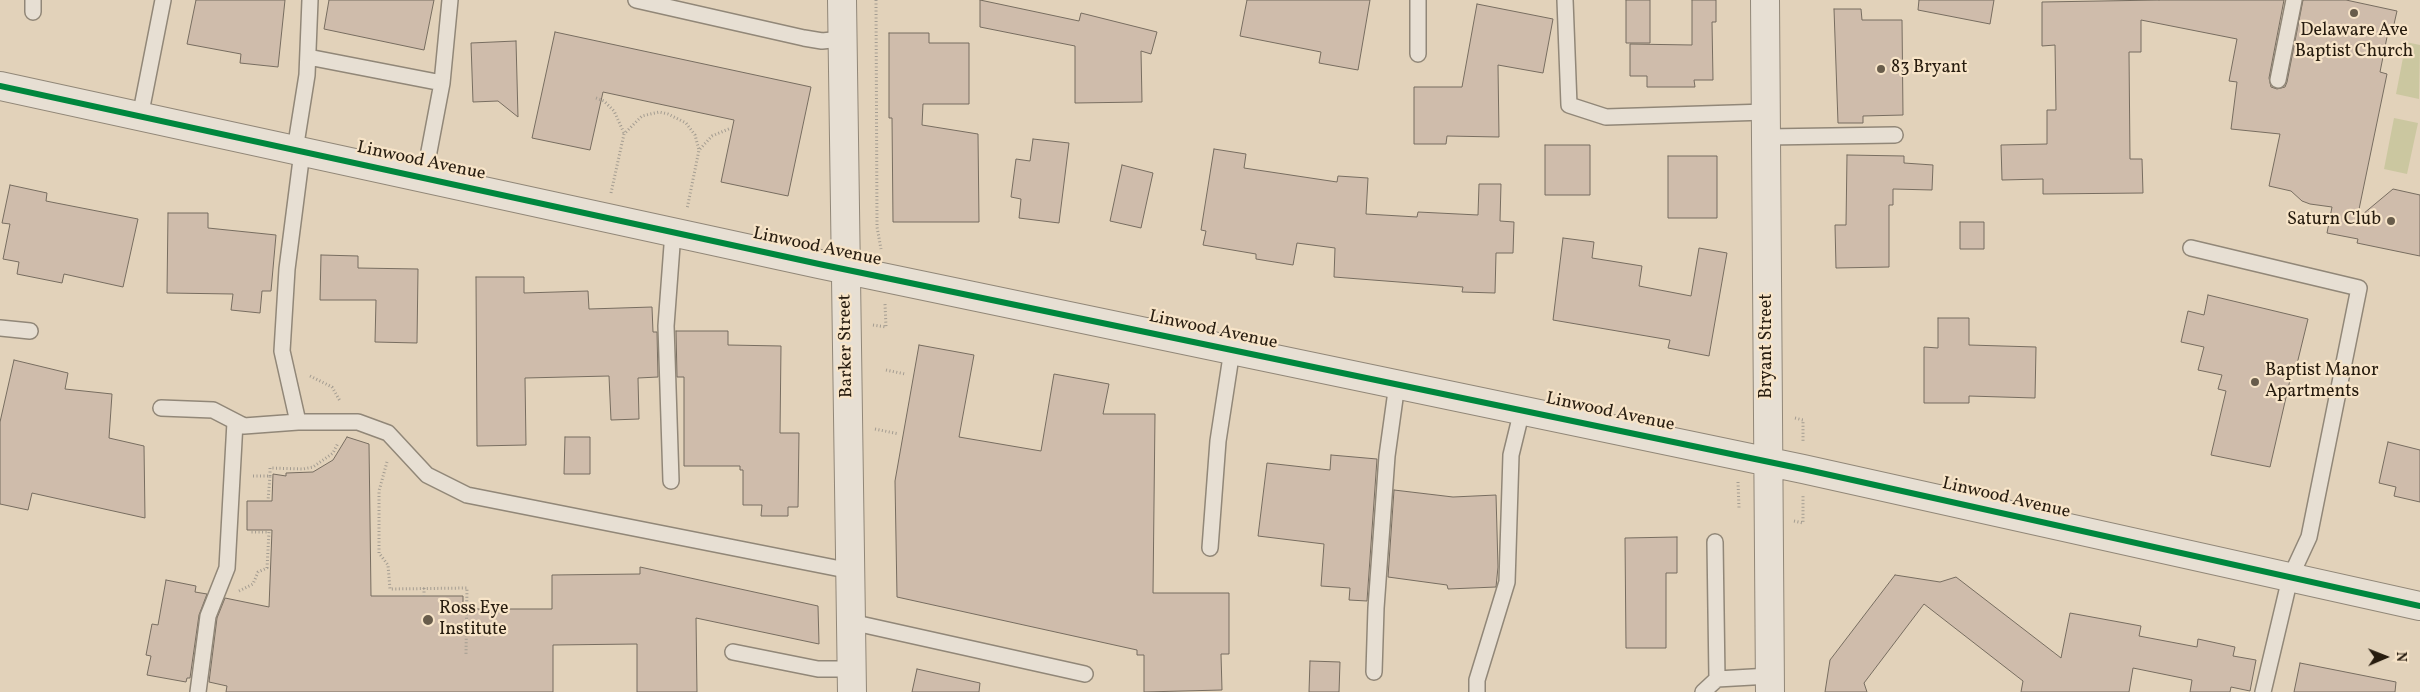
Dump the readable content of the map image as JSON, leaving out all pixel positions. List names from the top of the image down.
{
  "streets": {
    "street": ["Linwood Avenue", "Barker Street", "Bryant Street"]
  },
  "crossings": [
    ["Linwood Avenue", "Barker Street"],
    ["Linwood Avenue", "Bryant Street"]
  ],
  "places": [
    "Delaware Ave Baptist Church",
    "83 Bryant",
    "Saturn Club",
    "Baptist Manor Apartments",
    "Ross Eye Institute"
  ],
  "north": "right"
}
